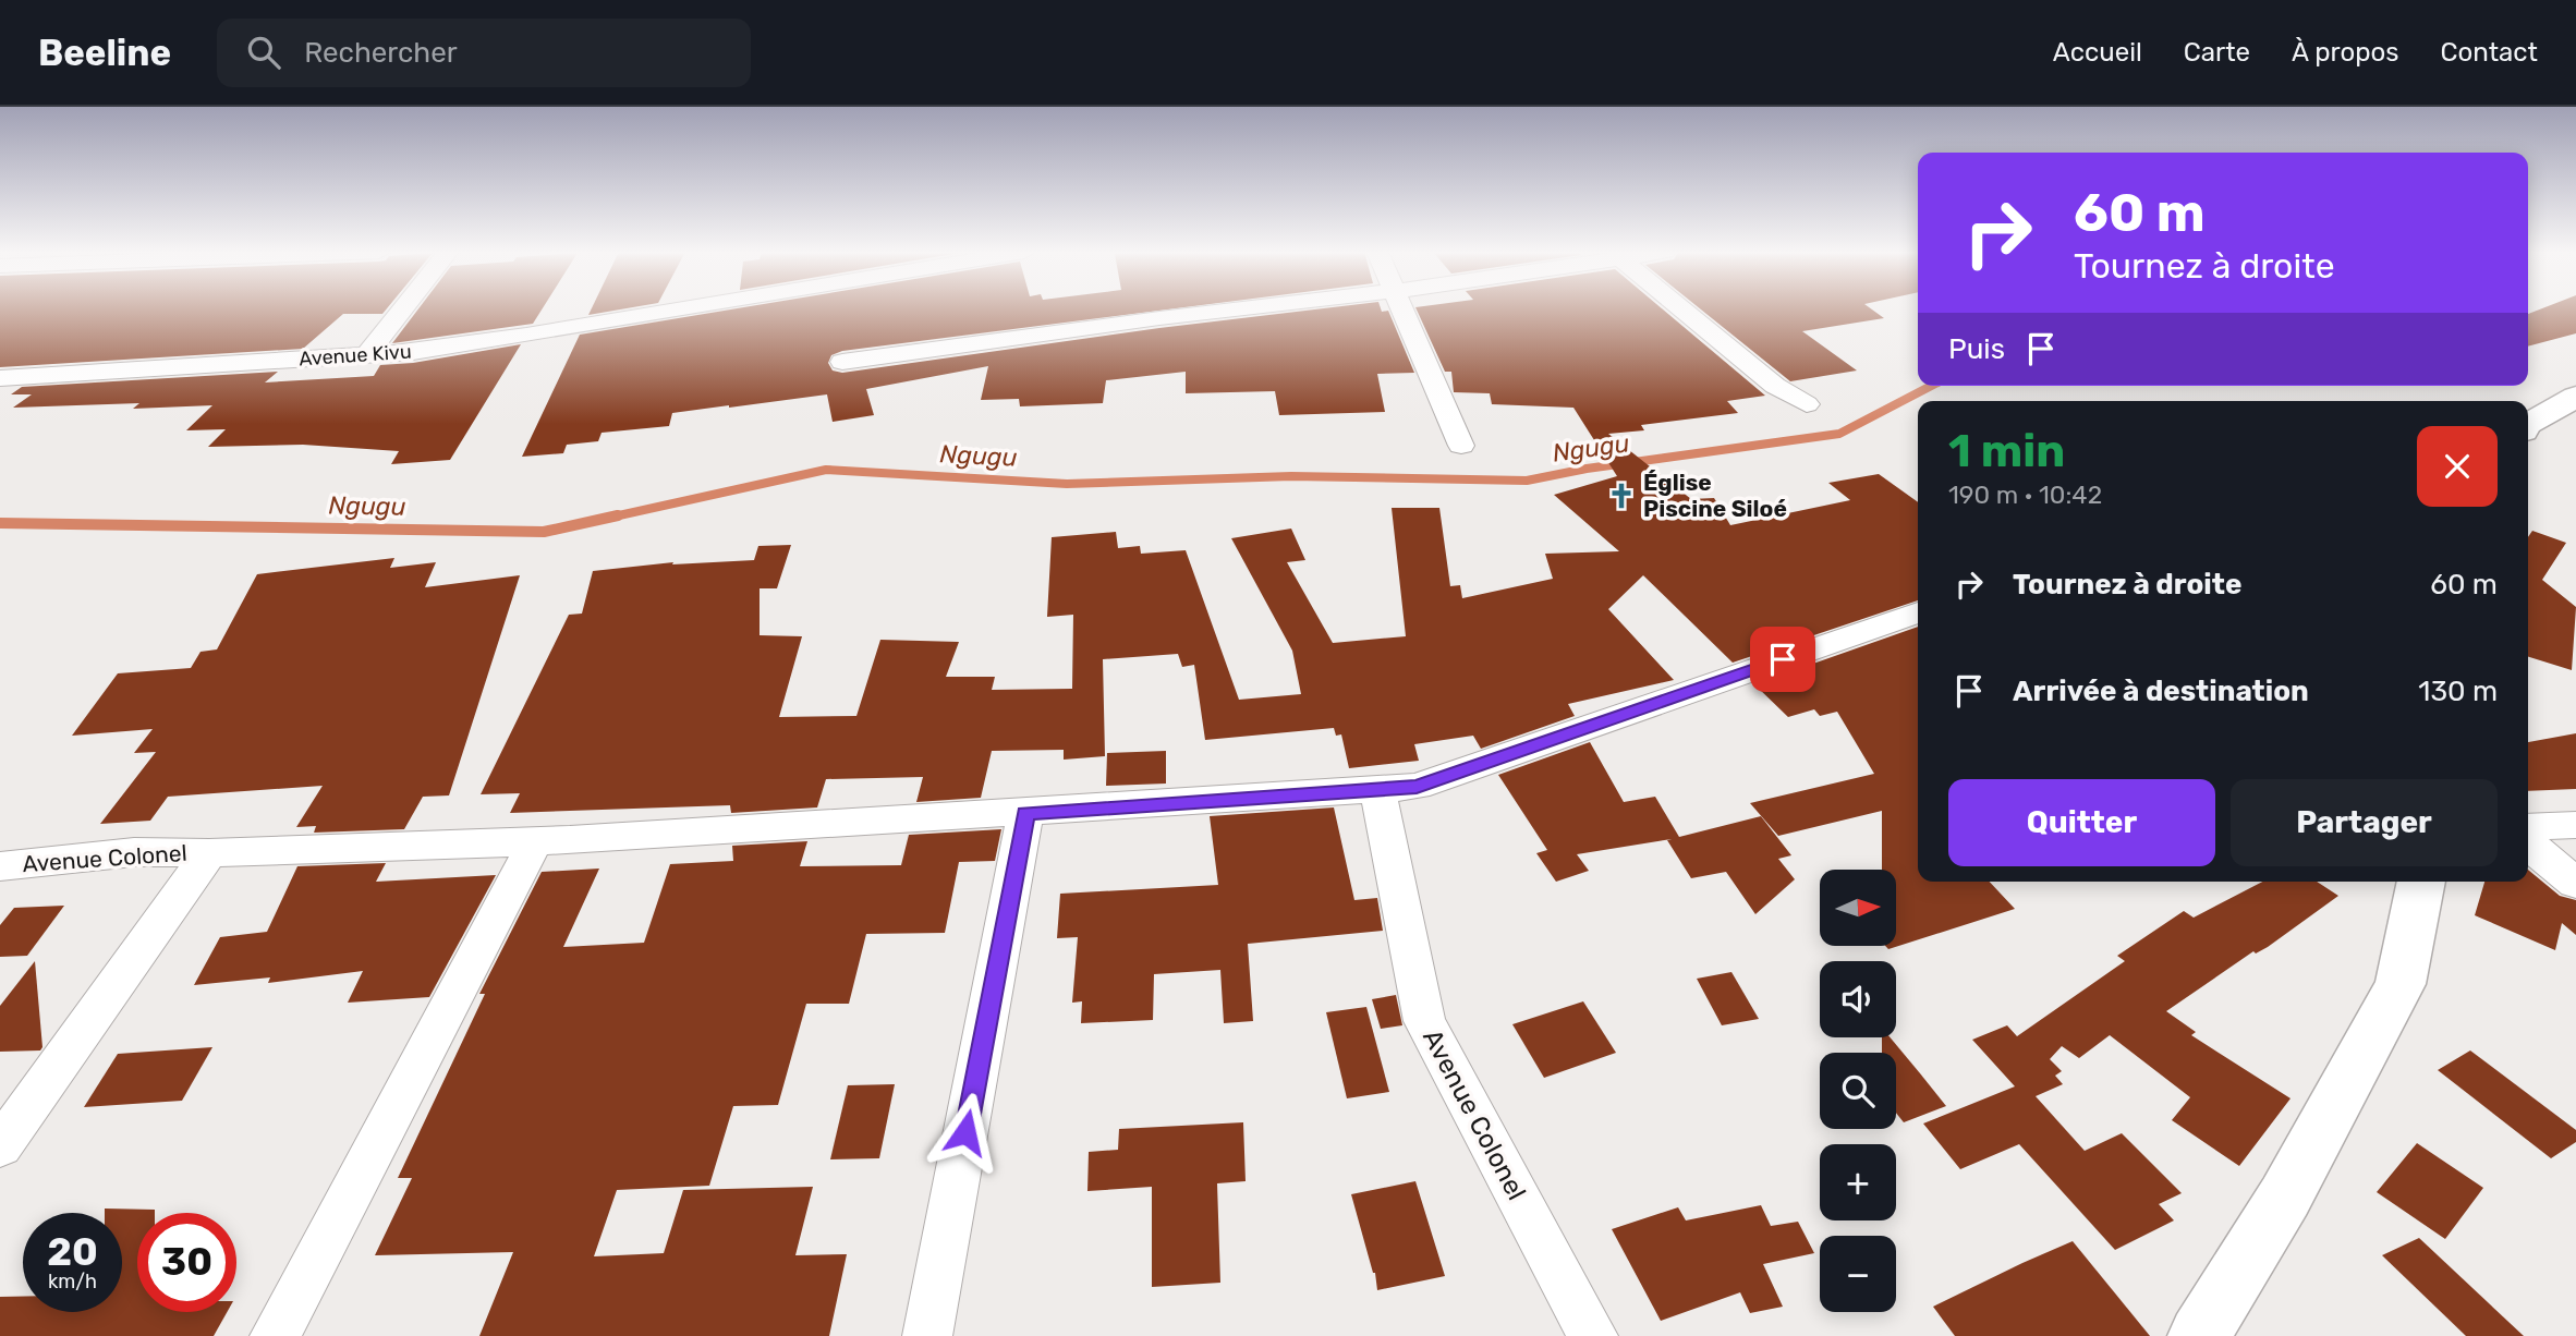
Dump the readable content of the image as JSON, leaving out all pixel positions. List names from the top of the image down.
{
  "streets": {
    "street": ["Avenue Kivu", "Avenue Colonel"]
  },
  "water": ["Ngugu"],
  "places": {
    "church": ["Église Piscine Siloé"]
  },
  "north": "right",
  "page": {
    "header": "Beeline",
    "search": "Rechercher",
    "nav": [
      "Accueil",
      "Carte",
      "À propos",
      "Contact"
    ],
    "turn": ["60 m", "Tournez à droite"],
    "then": "Puis",
    "heading": ["1 min", "190 m · 10:42"],
    "list": [
      {
        "name": "Tournez à droite",
        "value": "60 m"
      },
      {
        "name": "Arrivée à destination",
        "value": "130 m"
      }
    ],
    "buttons": ["Quitter", "Partager"],
    "map_buttons": ["+", "−"],
    "speed": "20 km/h",
    "limit": "30"
  }
}
